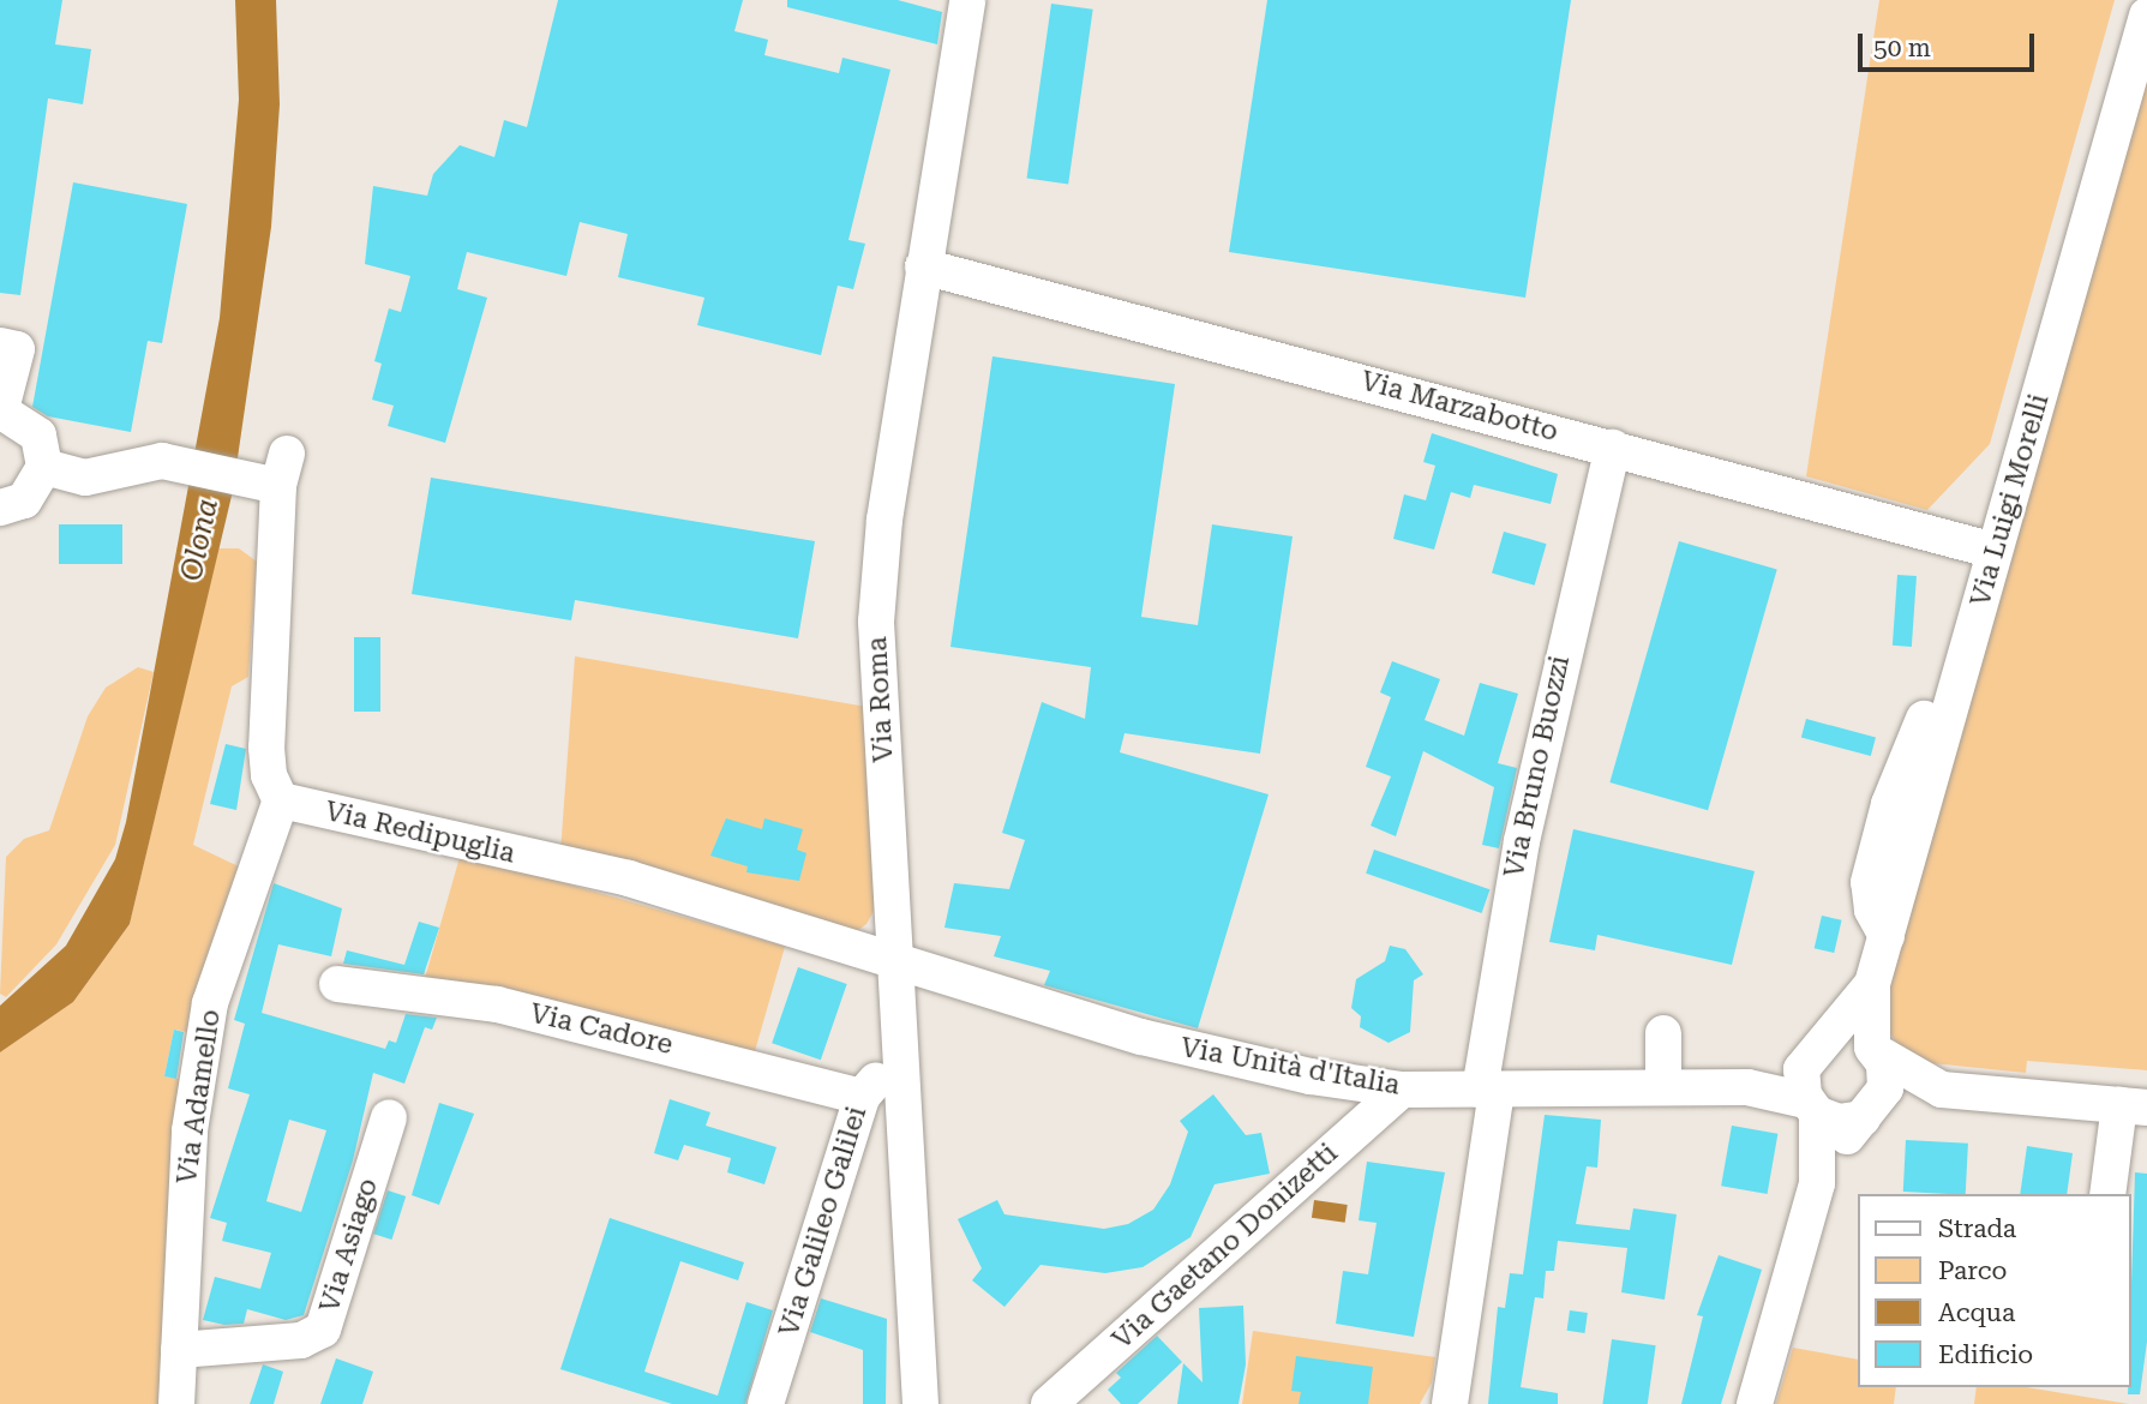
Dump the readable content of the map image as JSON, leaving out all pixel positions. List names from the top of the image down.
{
  "streets": {
    "street": [
      "Via Marzabotto",
      "Via Luigi Morelli",
      "Via Roma",
      "Via Bruno Buozzi",
      "Via Redipuglia",
      "Via Cadore",
      "Via Unità d'Italia",
      "Via Adamello",
      "Via Galileo Galilei",
      "Via Asiago",
      "Via Gaetano Donizetti"
    ]
  },
  "crossings": [
    ["Via Marzabotto", "Via Luigi Morelli"],
    ["Via Marzabotto", "Via Roma"],
    ["Via Marzabotto", "Via Bruno Buozzi"],
    ["Via Luigi Morelli", "Via Unità d'Italia"],
    ["Via Roma", "Via Redipuglia"],
    ["Via Roma", "Via Unità d'Italia"],
    ["Via Roma", "Via Galileo Galilei"],
    ["Via Bruno Buozzi", "Via Unità d'Italia"],
    ["Via Redipuglia", "Via Unità d'Italia"],
    ["Via Redipuglia", "Via Adamello"],
    ["Via Cadore", "Via Galileo Galilei"],
    ["Via Unità d'Italia", "Via Gaetano Donizetti"],
    ["Via Adamello", "Via Asiago"]
  ],
  "water": ["Olona"],
  "legend": [
    "Strada",
    "Parco",
    "Acqua",
    "Edificio"
  ],
  "scale_bar": "50 m"
}
